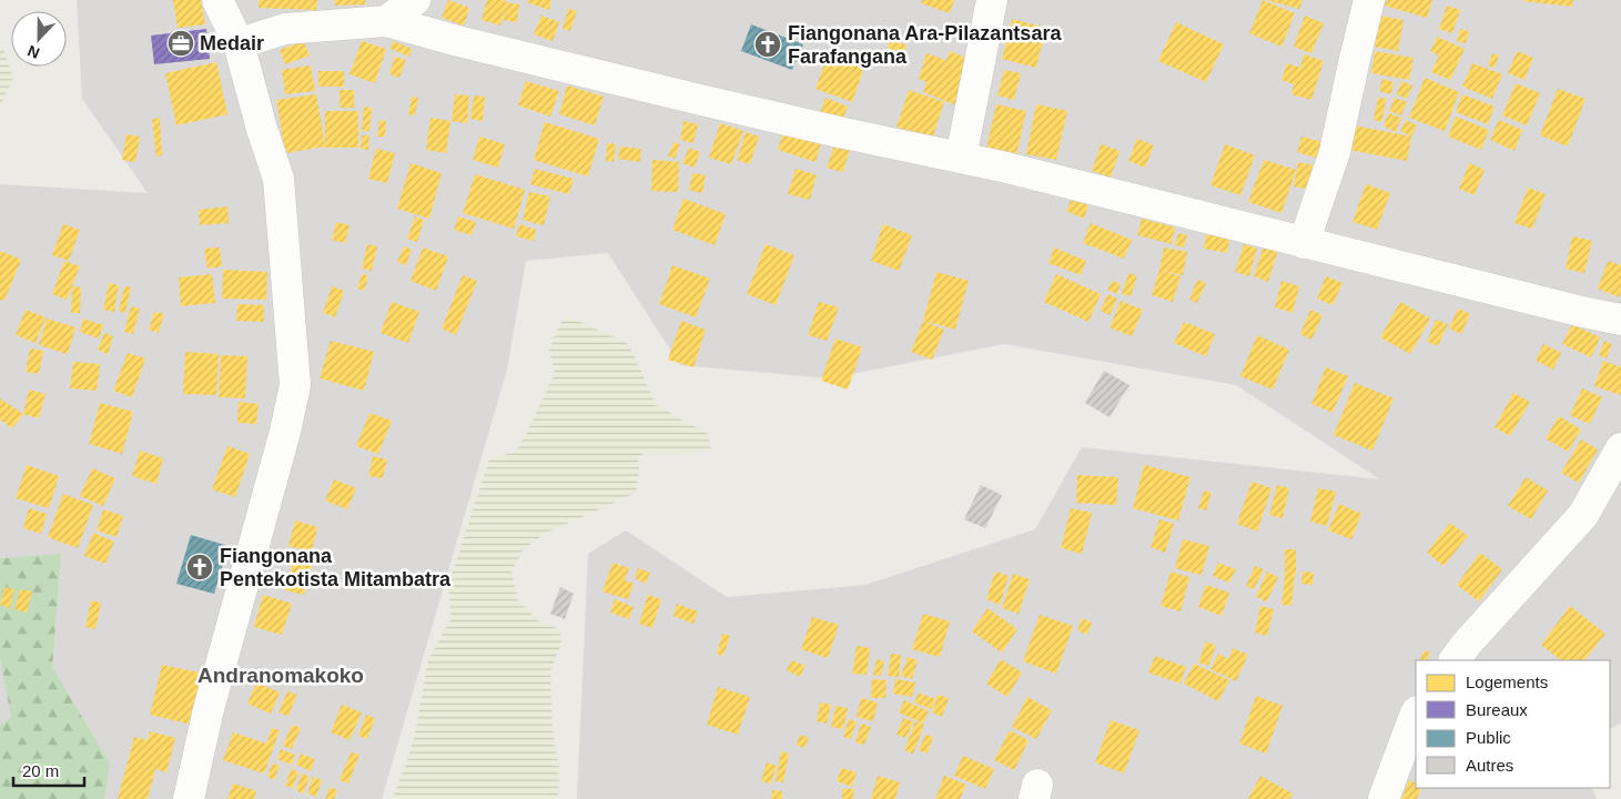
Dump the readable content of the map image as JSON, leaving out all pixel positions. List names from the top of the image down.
{
  "districts": ["Andranomakoko"],
  "places": {
    "office": ["Medair"],
    "church": ["Fiangonana Ara-Pilazantsara Farafangana", "Fiangonana Pentekotista Mitambatra"]
  },
  "legend": [
    "Logements",
    "Bureaux",
    "Public",
    "Autres"
  ],
  "scale_bar": "20 m",
  "north": "bottom"
}
